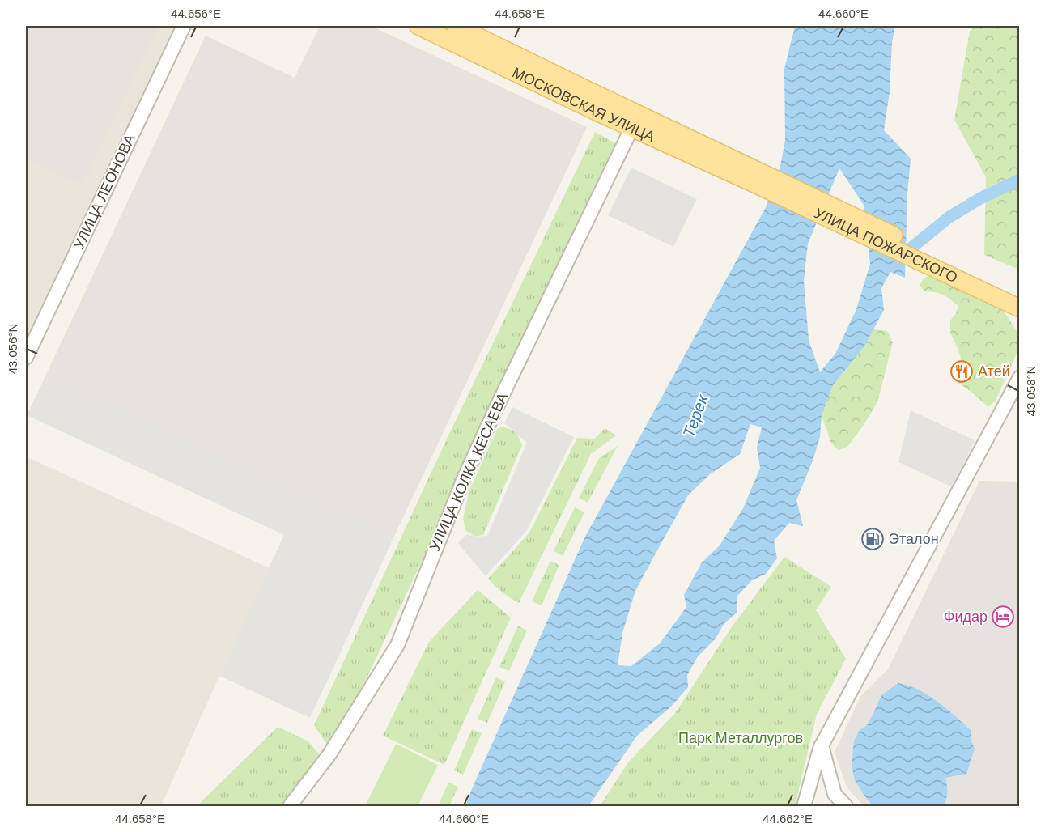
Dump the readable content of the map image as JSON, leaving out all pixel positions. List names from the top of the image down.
{
  "streets": {
    "main road": ["МОСКОВСКАЯ УЛИЦА", "УЛИЦА ПОЖАРСКОГО"],
    "street": ["УЛИЦА ЛЕОНОВА", "УЛИЦА КОЛКА КЕСАЕВА"]
  },
  "crossings": [
    ["МОСКОВСКАЯ УЛИЦА", "УЛИЦА ПОЖАРСКОГО"],
    ["МОСКОВСКАЯ УЛИЦА", "УЛИЦА КОЛКА КЕСАЕВА"]
  ],
  "water": ["Терек"],
  "parks": ["Парк Металлургов"],
  "places": {
    "restaurant": ["Атей"],
    "fuel station": ["Эталон"],
    "hotel": ["Фидар"]
  },
  "coordinates": [
    "44.656°E",
    "44.658°E",
    "44.660°E",
    "43.056°N",
    "43.058°N",
    "44.662°E"
  ]
}
